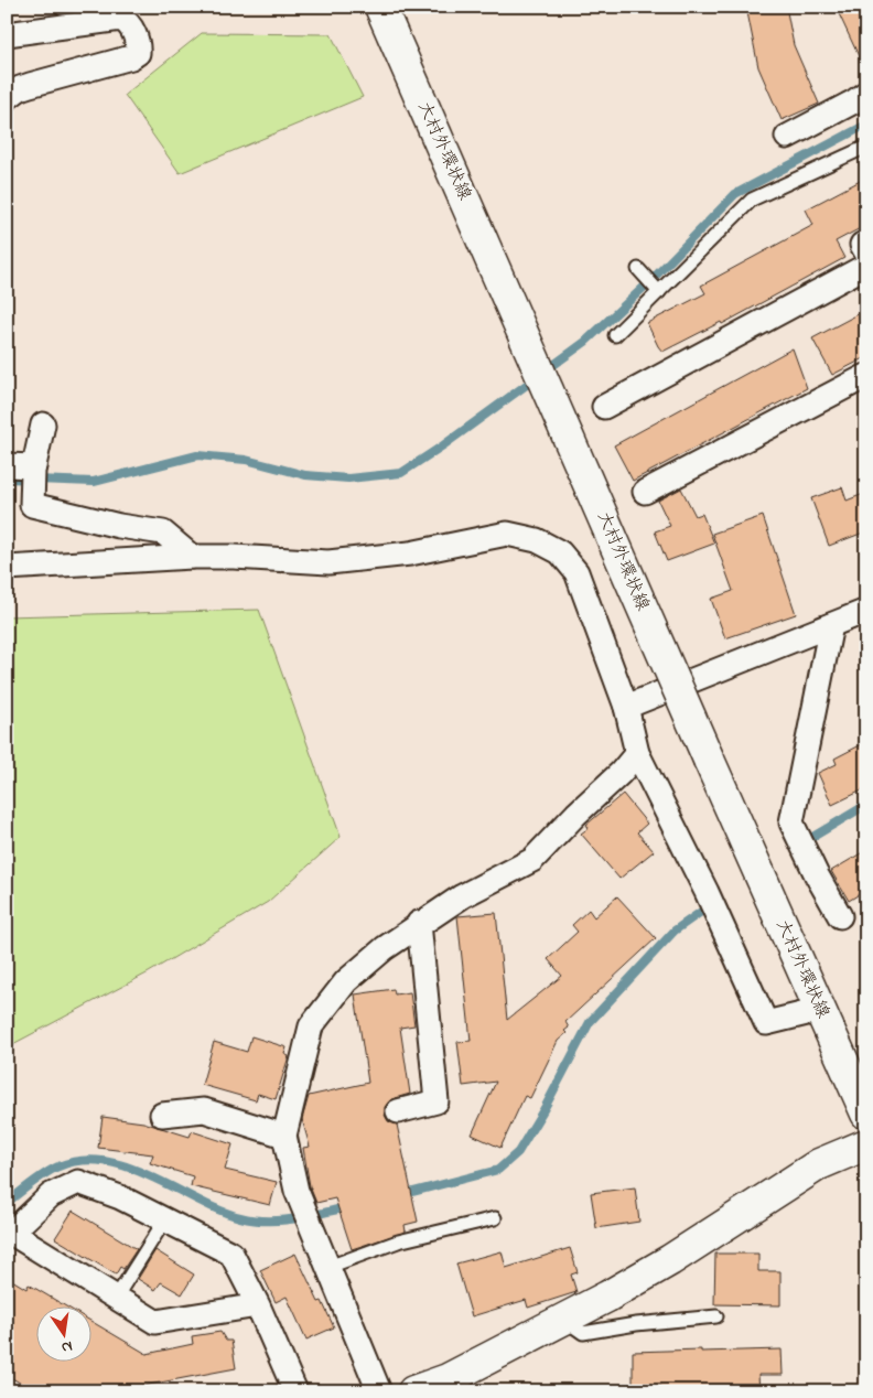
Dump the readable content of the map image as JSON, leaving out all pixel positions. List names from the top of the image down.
{
  "streets": {
    "main road": ["大村外環状線"]
  },
  "north": "bottom"
}
